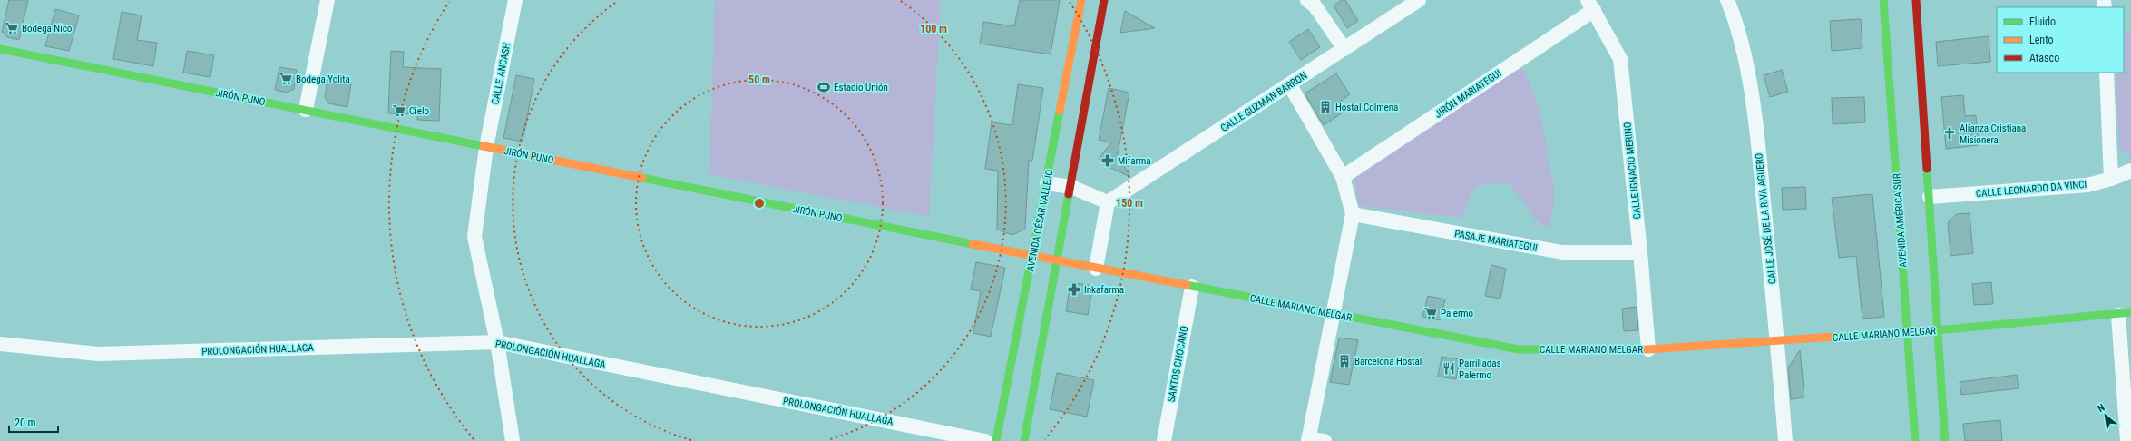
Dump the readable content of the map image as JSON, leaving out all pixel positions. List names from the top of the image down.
{
  "streets": {
    "street": [
      "CALLE ANCASH",
      "JIRÓN MARIATEGUI",
      "JIRÓN PUNO",
      "CALLE GUZMAN BARRON",
      "CALLE IGNACIO MERINO",
      "CALLE LEONARDO DA VINCI",
      "CALLE JOSÉ DE LA RIVA AGUERO",
      "AVENIDA CÉSAR VALLEJO",
      "AVENIDA AMÉRICA SUR",
      "PASAJE MARIATEGUI",
      "CALLE MARIANO MELGAR",
      "PROLONGACIÓN HUALLAGA",
      "SANTOS CHOCANO"
    ]
  },
  "crossings": [
    ["CALLE ANCASH", "JIRÓN PUNO"],
    ["CALLE ANCASH", "PROLONGACIÓN HUALLAGA"],
    ["JIRÓN MARIATEGUI", "CALLE IGNACIO MERINO"],
    ["JIRÓN PUNO", "AVENIDA CÉSAR VALLEJO"],
    ["JIRÓN PUNO", "CALLE MARIANO MELGAR"],
    ["CALLE IGNACIO MERINO", "PASAJE MARIATEGUI"],
    ["CALLE IGNACIO MERINO", "CALLE MARIANO MELGAR"],
    ["CALLE JOSÉ DE LA RIVA AGUERO", "CALLE MARIANO MELGAR"],
    ["AVENIDA AMÉRICA SUR", "CALLE MARIANO MELGAR"],
    ["CALLE MARIANO MELGAR", "SANTOS CHOCANO"]
  ],
  "places": {
    "supermarket": [
      "Bodega Nico",
      "Bodega Yolita",
      "Cielo",
      "Palermo"
    ],
    "sports": ["Estadio Unión"],
    "building": ["Hostal Colmena", "Barcelona Hostal"],
    "church": ["Alianza Cristiana Misionera"],
    "pharmacy": ["Mifarma", "Inkafarma"],
    "restaurant": ["Parrilladas Palermo"]
  },
  "legend": ["Fluido", "Lento", "Atasco"],
  "scale_bar": "20 m",
  "north": "top left",
  "rings": ["100 m", "50 m", "150 m"]
}
